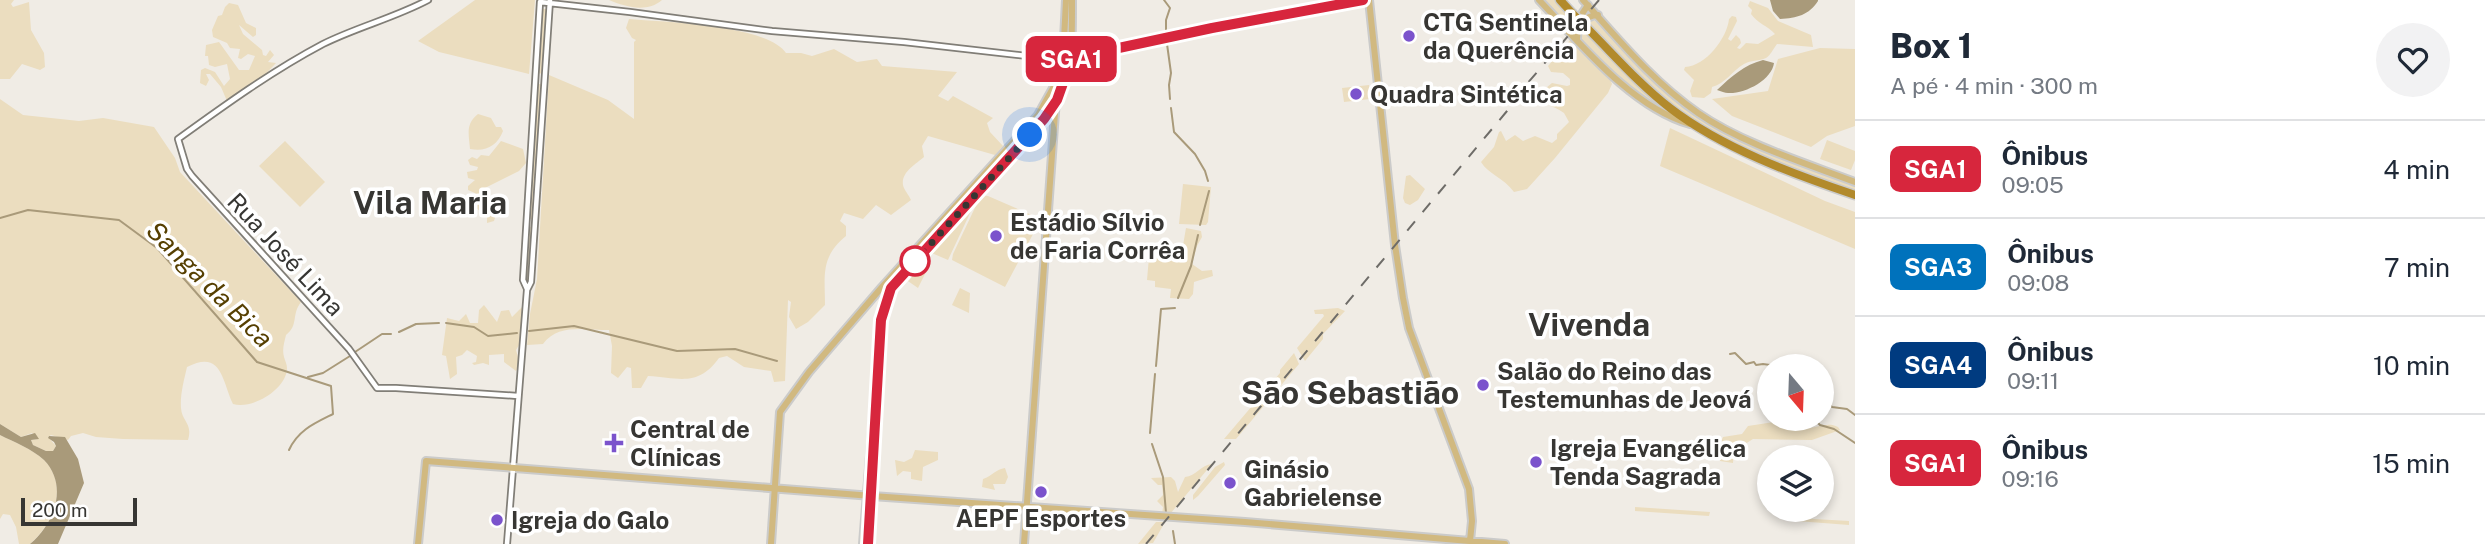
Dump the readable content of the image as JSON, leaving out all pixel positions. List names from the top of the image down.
{
  "streets": {
    "street": ["Rua José Lima"]
  },
  "districts": ["Vila Maria", "Vivenda", "São Sebastião"],
  "water": ["Sanga da Bica"],
  "places": {
    "other": [
      "CTG Sentinela da Querência",
      "Quadra Sintética",
      "Estádio Sílvio de Faria Corrêa",
      "Salão do Reino das Testemunhas de Jeová",
      "Igreja Evangélica Tenda Sagrada",
      "Ginásio Gabrielense",
      "AEPF Esportes",
      "Igreja do Galo"
    ],
    "health": ["Central de Clínicas"]
  },
  "lines": ["bus line SGA1"],
  "scale_bar": "200 m",
  "north": "bottom",
  "page": {
    "on_map": "SGA1",
    "heading": ["Box 1", "A pé · 4 min · 300 m"],
    "list": [
      {
        "mark": "SGA1",
        "name": "Ônibus",
        "note": "09:05",
        "value": "4 min"
      },
      {
        "mark": "SGA3",
        "name": "Ônibus",
        "note": "09:08",
        "value": "7 min"
      },
      {
        "mark": "SGA4",
        "name": "Ônibus",
        "note": "09:11",
        "value": "10 min"
      },
      {
        "mark": "SGA1",
        "name": "Ônibus",
        "note": "09:16",
        "value": "15 min"
      }
    ],
    "scale": "200 m"
  }
}
